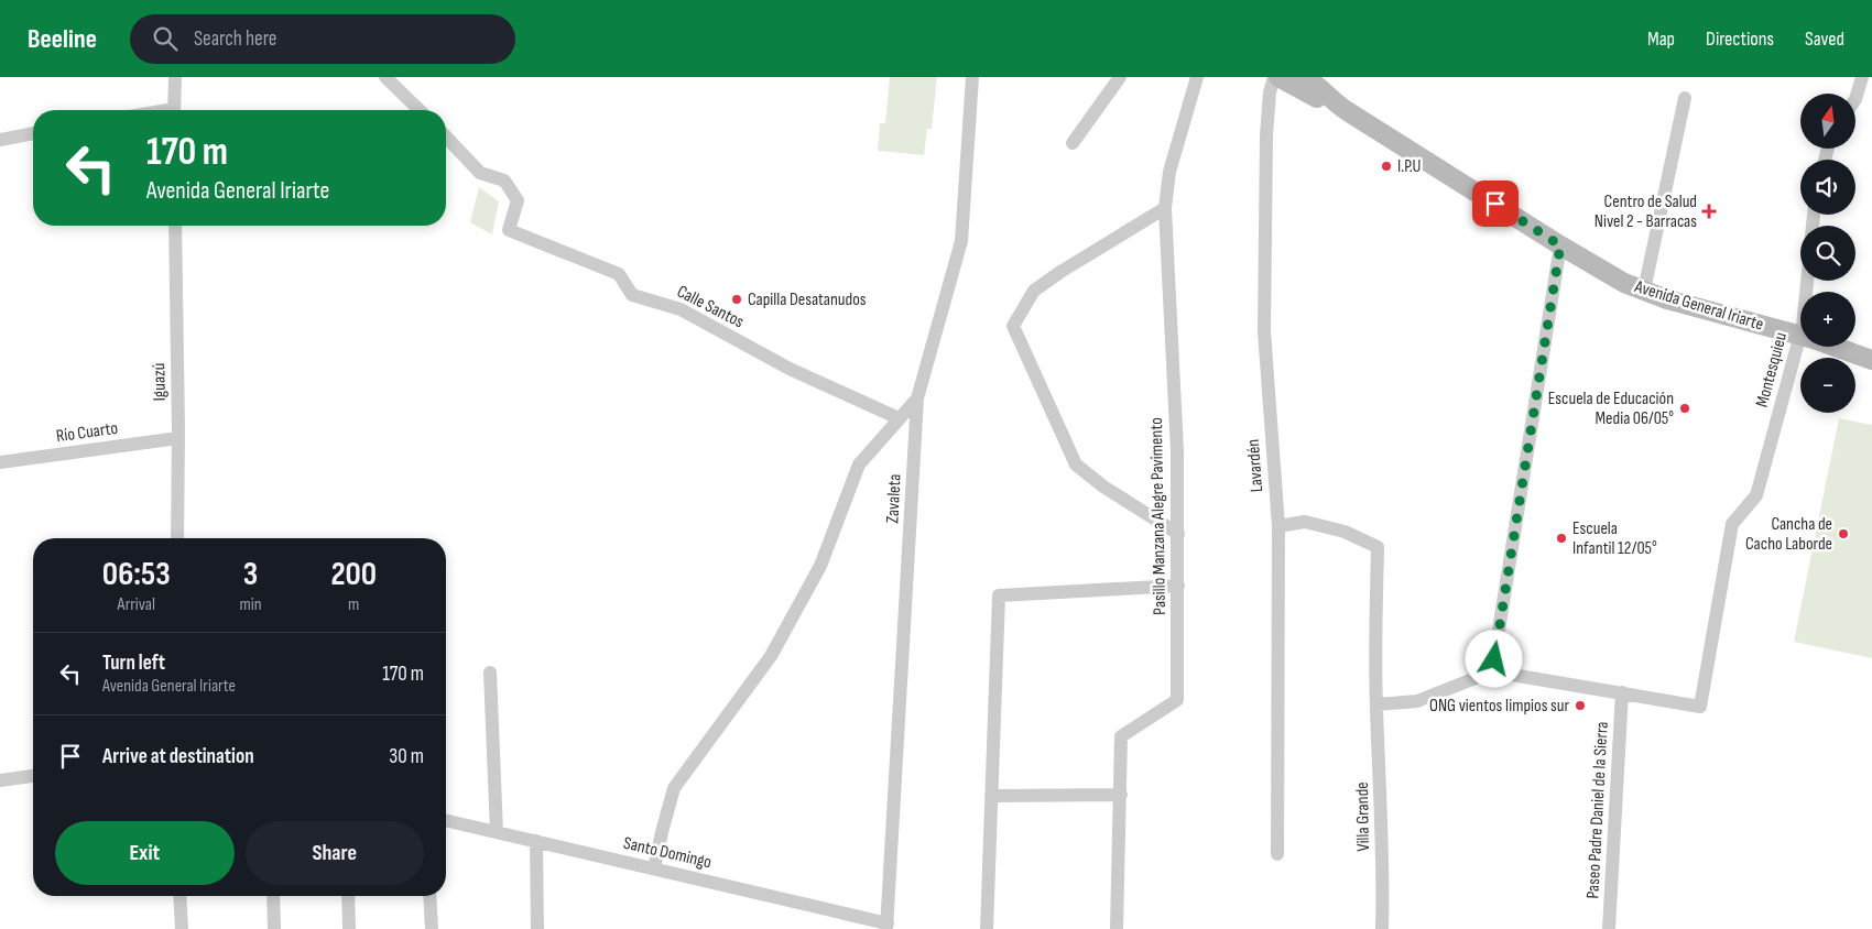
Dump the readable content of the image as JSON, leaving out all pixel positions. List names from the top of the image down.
{
  "streets": {
    "main road": ["Avenida General Iriarte"],
    "street": [
      "Calle Santos",
      "Montesquieu",
      "Iguazú",
      "Río Cuarto",
      "Lavardén",
      "Zavaleta",
      "Pasillo Manzana Alegre Pavimento",
      "Paseo Padre Daniel de la Sierra",
      "Villa Grande",
      "Santo Domingo"
    ]
  },
  "crossings": [
    ["Avenida General Iriarte", "Montesquieu"],
    ["Montesquieu", "Paseo Padre Daniel de la Sierra"],
    ["Iguazú", "Río Cuarto"],
    ["Lavardén", "Villa Grande"],
    ["Zavaleta", "Santo Domingo"]
  ],
  "places": {
    "other": [
      "I.P.U",
      "Capilla Desatanudos",
      "Escuela de Educación Media 06/05°",
      "Cancha de Cacho Laborde",
      "Escuela Infantil 12/05°",
      "ONG vientos limpios sur"
    ],
    "health": ["Centro de Salud Nivel 2 - Barracas"]
  },
  "north": "top",
  "page": {
    "header": "Beeline",
    "search": "Search here",
    "nav": ["Map", "Directions", "Saved"],
    "map_buttons": ["+", "−"],
    "turn": ["170 m", "Avenida General Iriarte"],
    "eta": [
      "06:53",
      "Arrival",
      "3",
      "min",
      "200",
      "m"
    ],
    "list": [
      {
        "name": "Turn left",
        "note": "Avenida General Iriarte",
        "value": "170 m"
      },
      {
        "name": "Arrive at destination",
        "value": "30 m"
      }
    ],
    "buttons": ["Exit", "Share"]
  }
}
